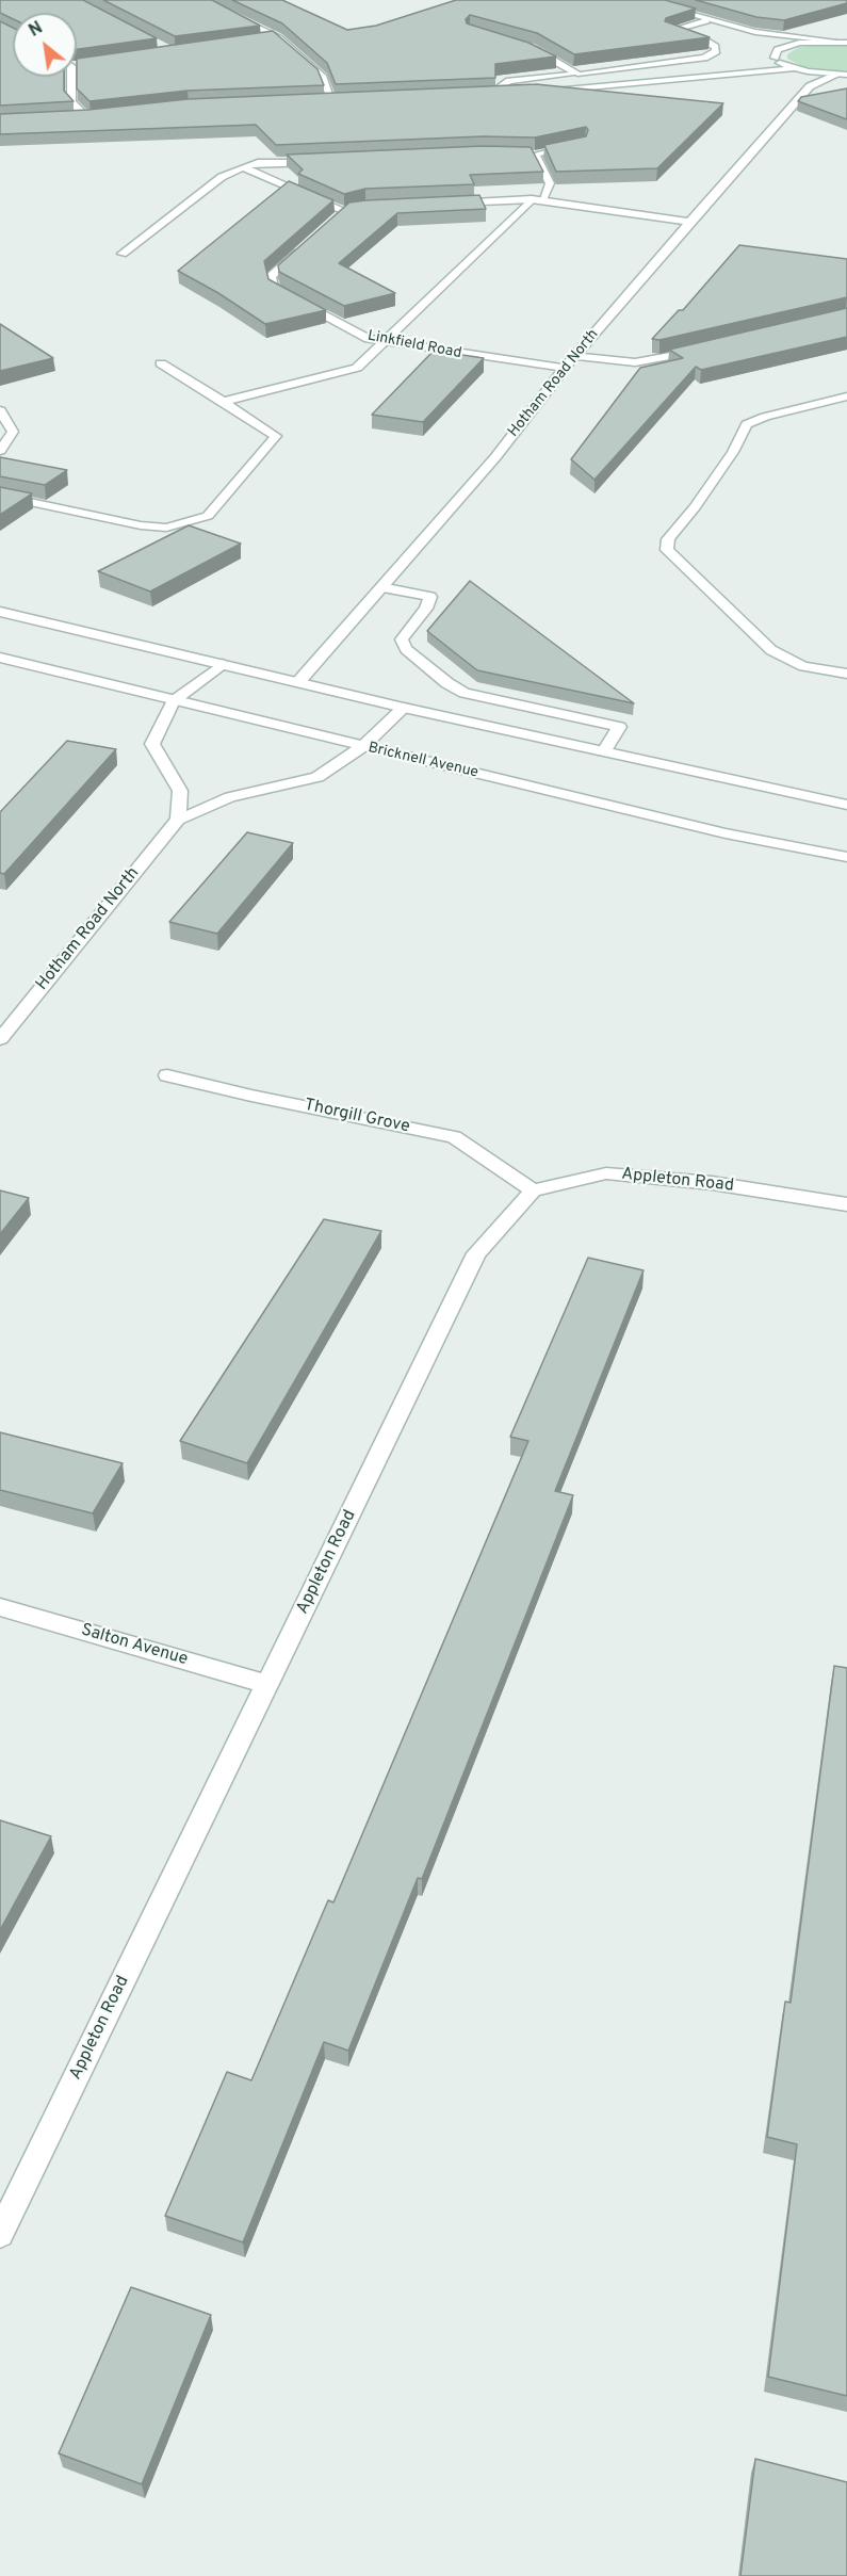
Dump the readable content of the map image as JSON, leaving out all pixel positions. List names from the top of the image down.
{
  "streets": {
    "street": [
      "Linkfield Road",
      "Hotham Road North",
      "Bricknell Avenue",
      "Thorgill Grove",
      "Appleton Road",
      "Salton Avenue"
    ]
  },
  "crossings": [
    ["Linkfield Road", "Hotham Road North"],
    ["Hotham Road North", "Bricknell Avenue"],
    ["Thorgill Grove", "Appleton Road"],
    ["Appleton Road", "Salton Avenue"]
  ],
  "north": "top left"
}
